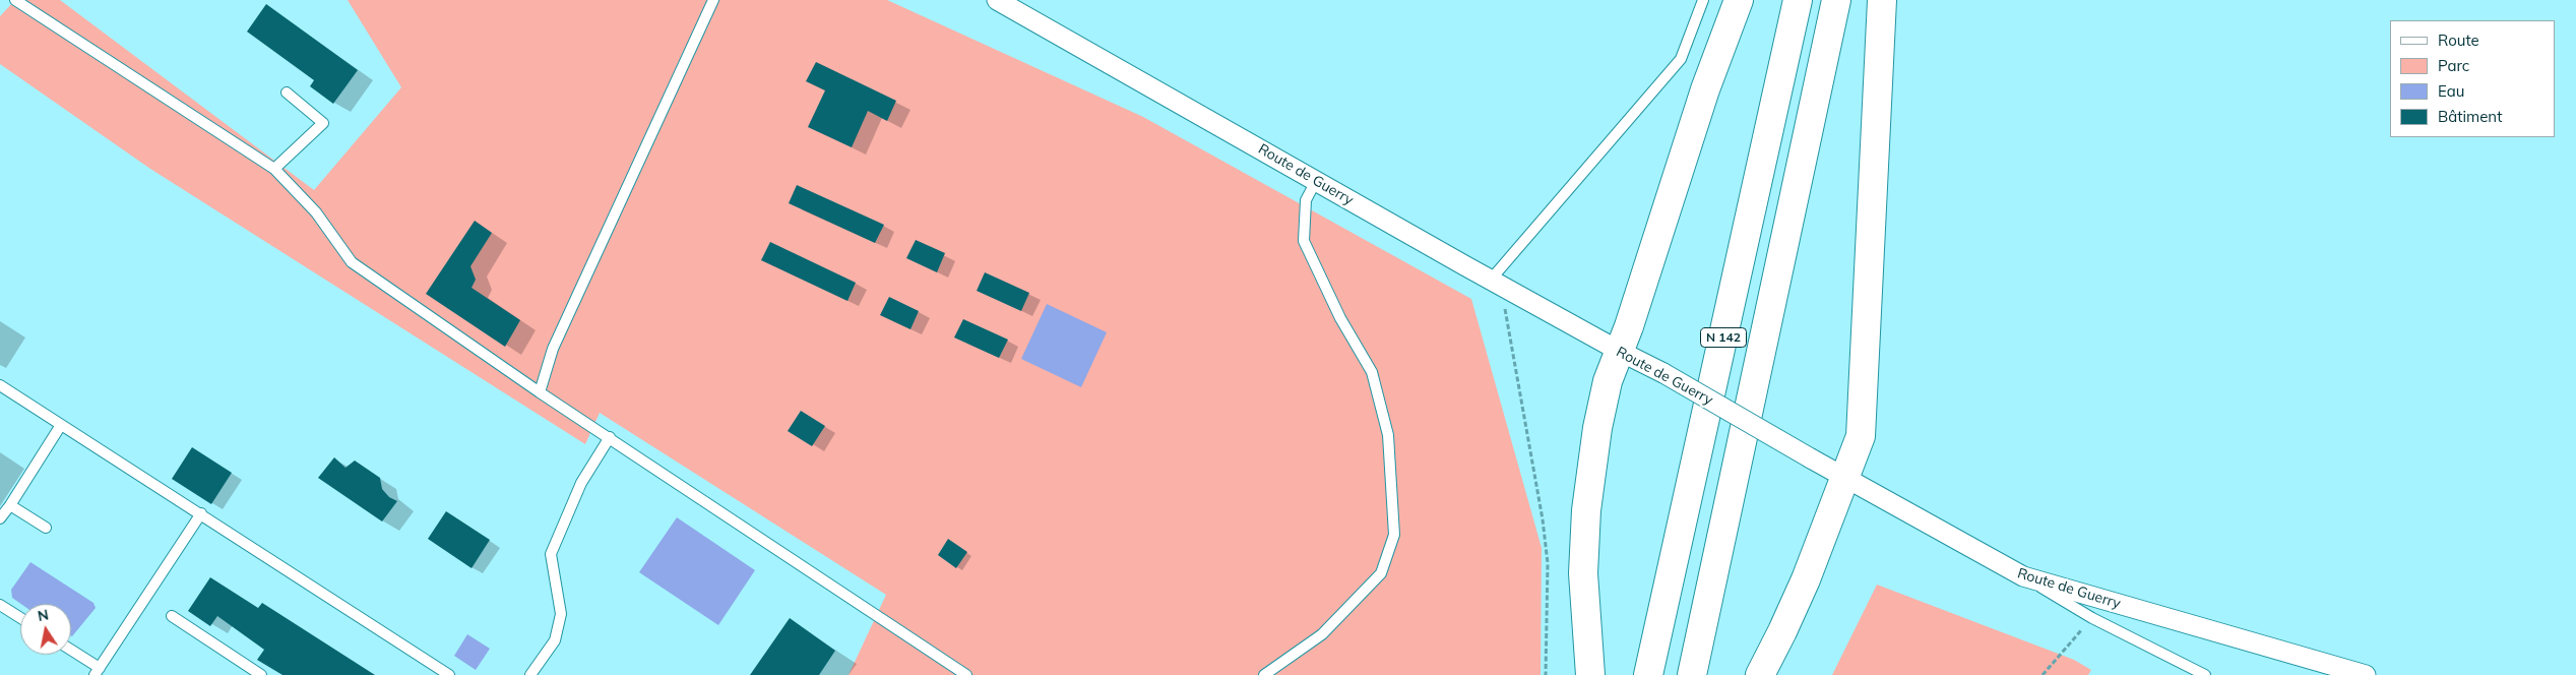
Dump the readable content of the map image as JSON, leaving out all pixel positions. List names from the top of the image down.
{
  "streets": {
    "highway": ["N 142"],
    "street": ["Route de Guerry"]
  },
  "legend": [
    "Route",
    "Parc",
    "Eau",
    "Bâtiment"
  ],
  "north": "top"
}
